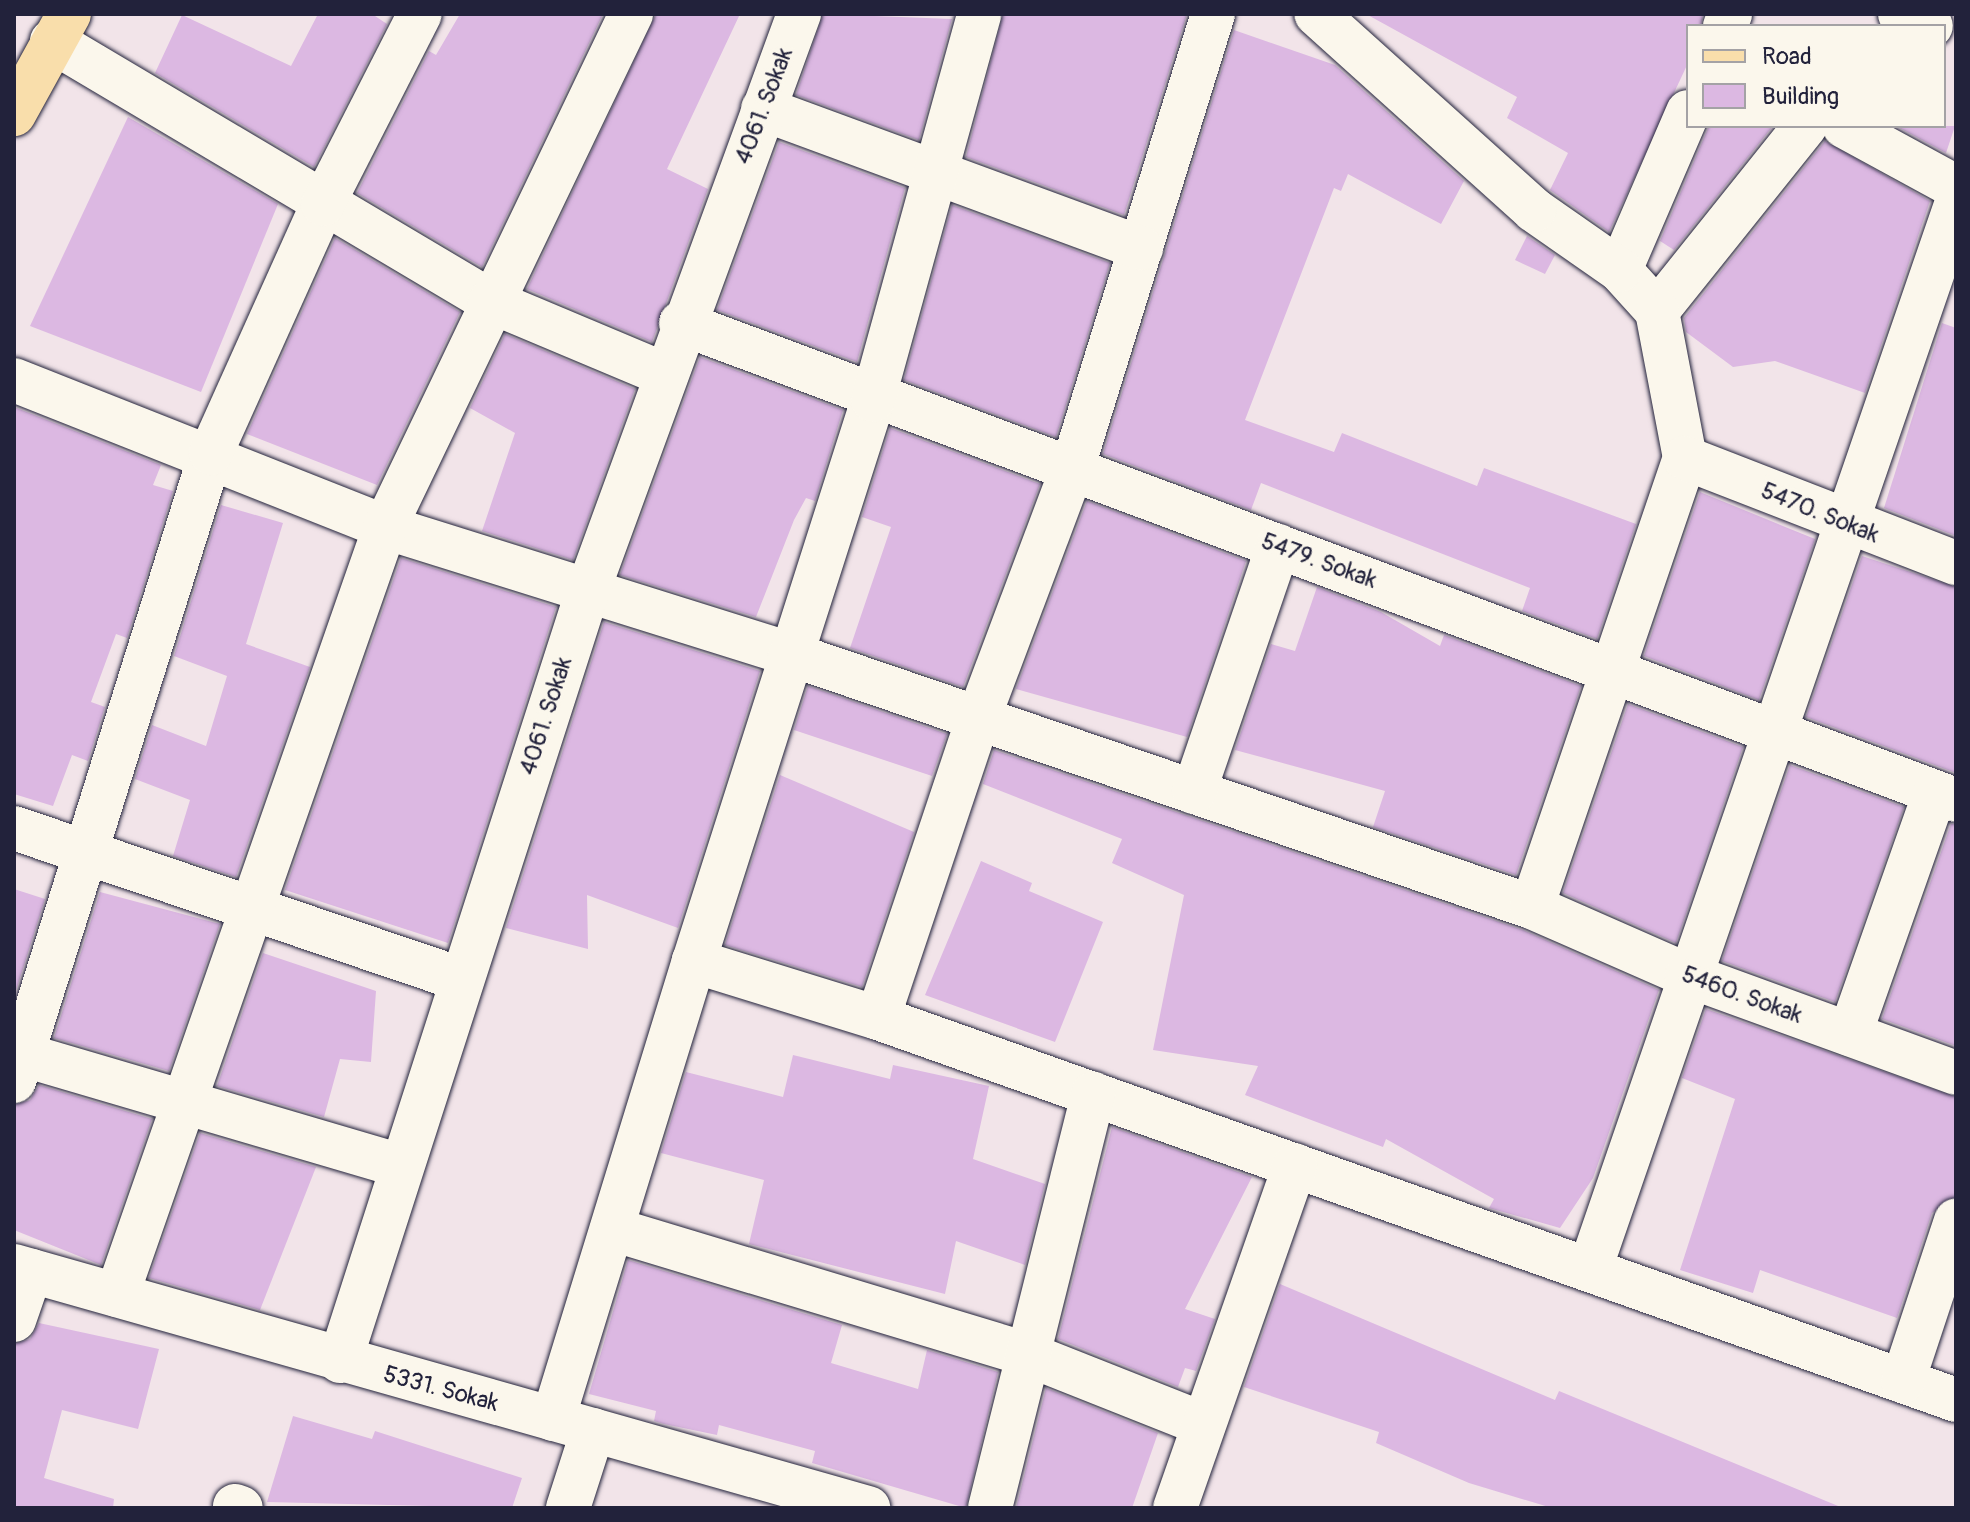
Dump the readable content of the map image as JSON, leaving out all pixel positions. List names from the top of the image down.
{
  "streets": {
    "street": [
      "4061. Sokak",
      "5470. Sokak",
      "5479. Sokak",
      "5460. Sokak",
      "5331. Sokak"
    ]
  },
  "crossings": [
    ["4061. Sokak", "5479. Sokak"],
    ["4061. Sokak", "5460. Sokak"],
    ["4061. Sokak", "5331. Sokak"]
  ],
  "legend": ["Road", "Building"]
}
